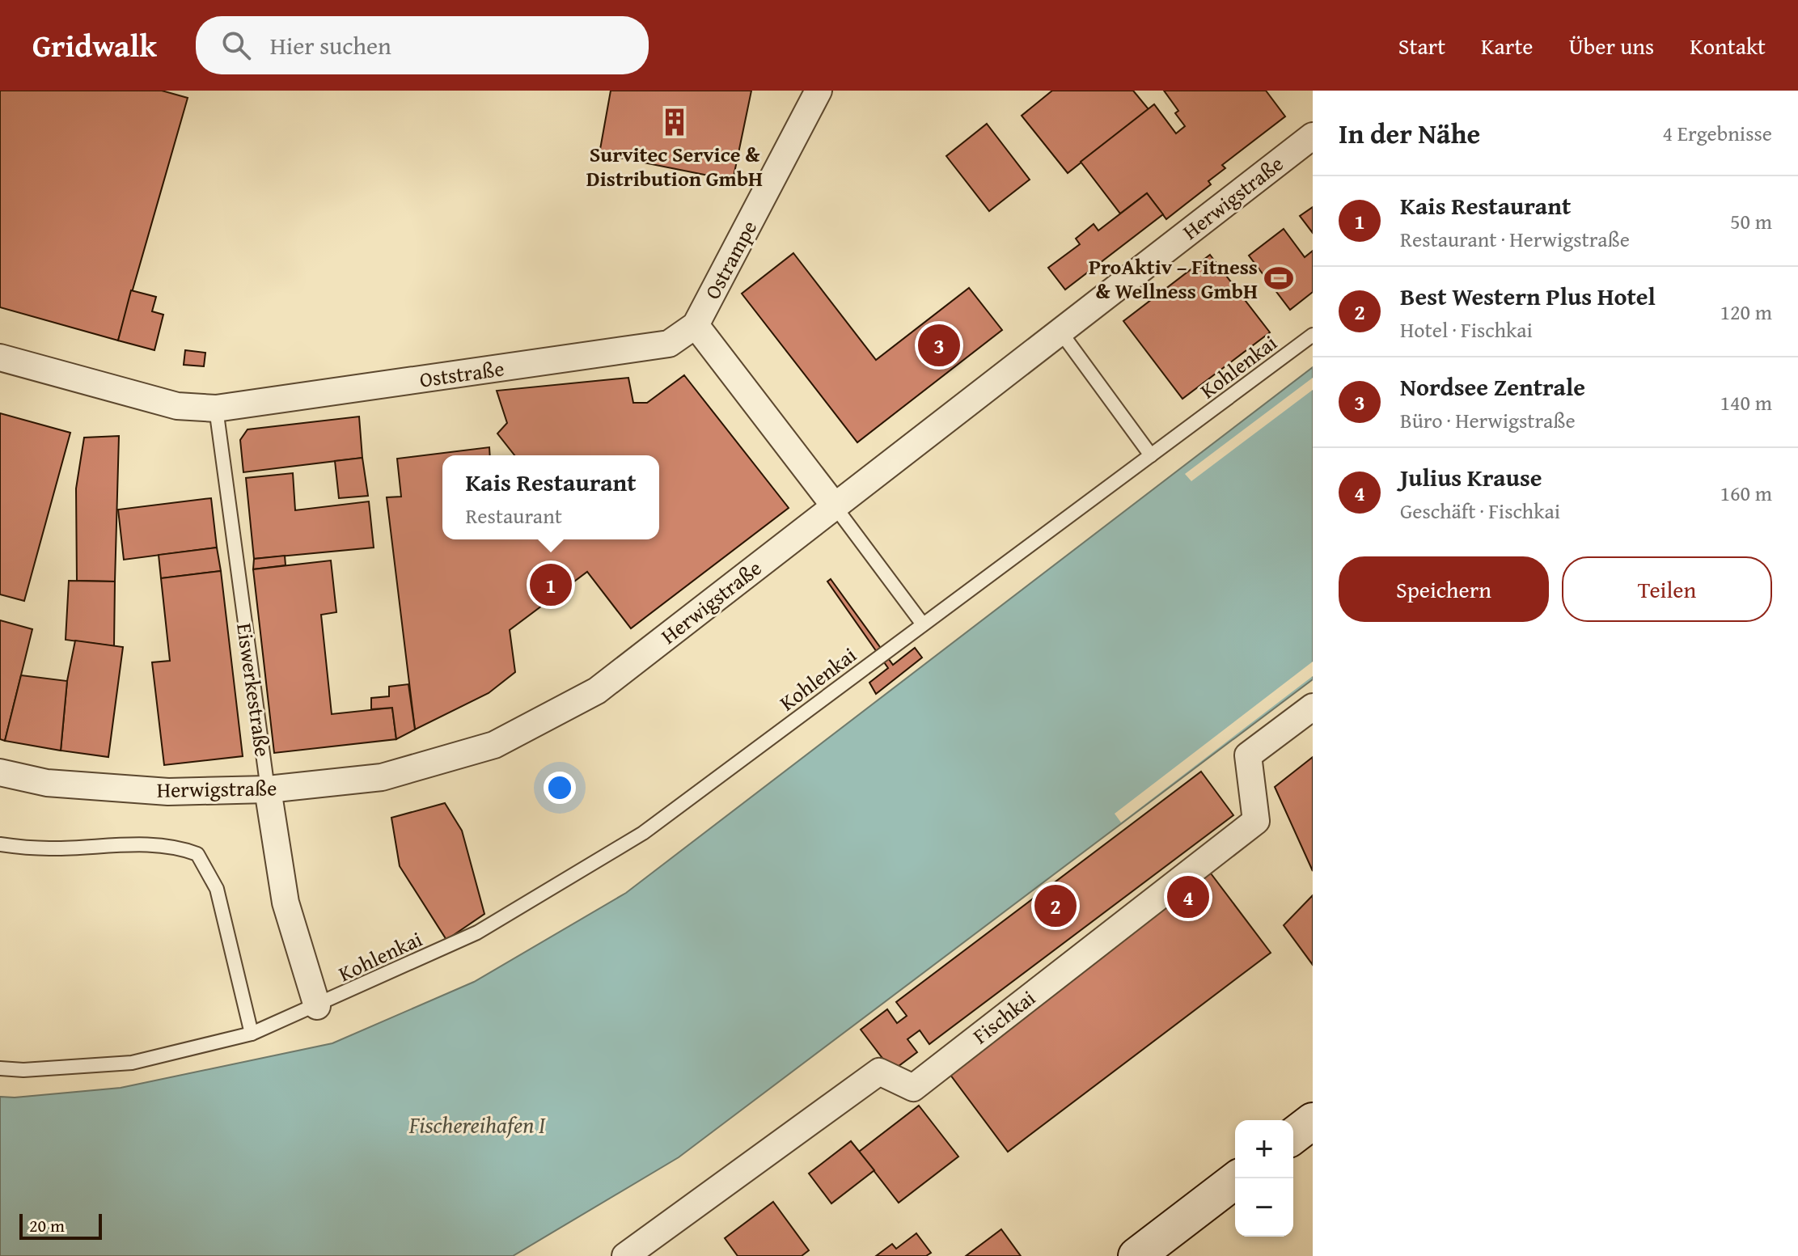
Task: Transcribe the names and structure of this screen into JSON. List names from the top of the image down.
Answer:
{
  "streets": {
    "street": [
      "Herwigstraße",
      "Ostrampe",
      "Oststraße",
      "Eiswerkestraße",
      "Fischkai"
    ],
    "lane": ["Kohlenkai"]
  },
  "crossings": [
    ["Herwigstraße", "Eiswerkestraße"],
    ["Ostrampe", "Oststraße"],
    ["Kohlenkai", "Eiswerkestraße"],
    ["Oststraße", "Eiswerkestraße"]
  ],
  "water": ["Fischereihafen I"],
  "places": {
    "building": ["Survitec Service & Distribution GmbH"],
    "sports": ["ProAktiv – Fitness & Wellness GmbH"]
  },
  "scale_bar": "20 m",
  "page": {
    "header": "Gridwalk",
    "search": "Hier suchen",
    "nav": [
      "Start",
      "Karte",
      "Über uns",
      "Kontakt"
    ],
    "heading": ["In der Nähe", "4 Ergebnisse"],
    "list": [
      {
        "mark": "1",
        "name": "Kais Restaurant",
        "note": "Restaurant · Herwigstraße",
        "value": "50 m"
      },
      {
        "mark": "2",
        "name": "Best Western Plus Hotel",
        "note": "Hotel · Fischkai",
        "value": "120 m"
      },
      {
        "mark": "3",
        "name": "Nordsee Zentrale",
        "note": "Büro · Herwigstraße",
        "value": "140 m"
      },
      {
        "mark": "4",
        "name": "Julius Krause",
        "note": "Geschäft · Fischkai",
        "value": "160 m"
      }
    ],
    "pins": [
      "3",
      "1",
      "4",
      "2"
    ],
    "popup": ["Kais Restaurant", "Restaurant"],
    "buttons": ["Speichern", "Teilen"],
    "map_buttons": ["+", "−"],
    "scale": "20 m"
  }
}
